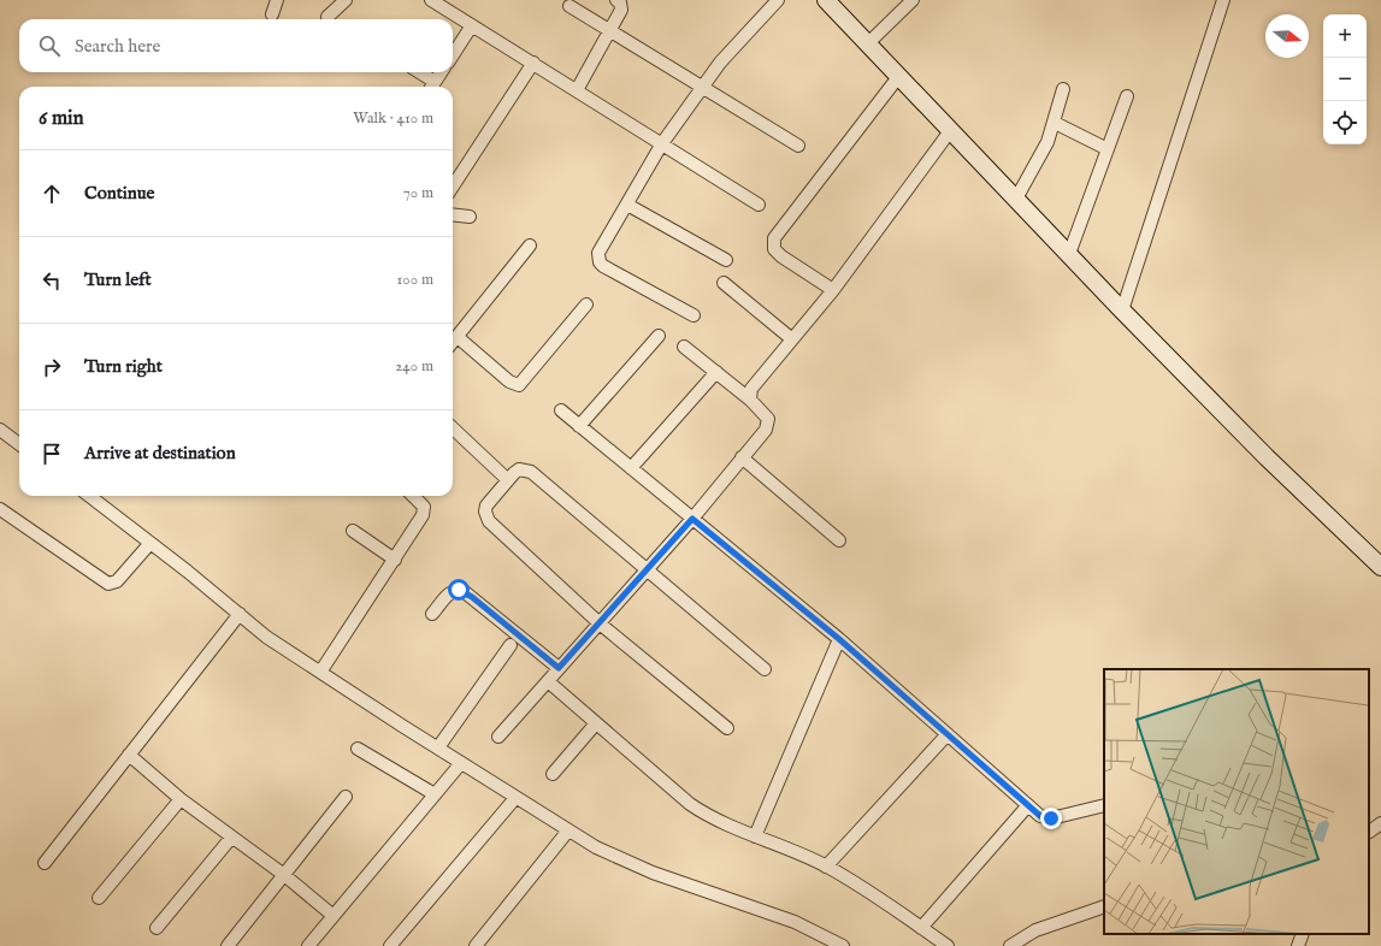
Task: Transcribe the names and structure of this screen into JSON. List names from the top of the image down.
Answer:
{
  "north": "right",
  "page": {
    "map_buttons": ["+", "−"],
    "search": "Search here",
    "heading": ["6 min", "Walk · 410 m"],
    "list": [
      ["Continue", "70 m"],
      ["Turn left", "100 m"],
      ["Turn right", "240 m"],
      "Arrive at destination"
    ]
  }
}
